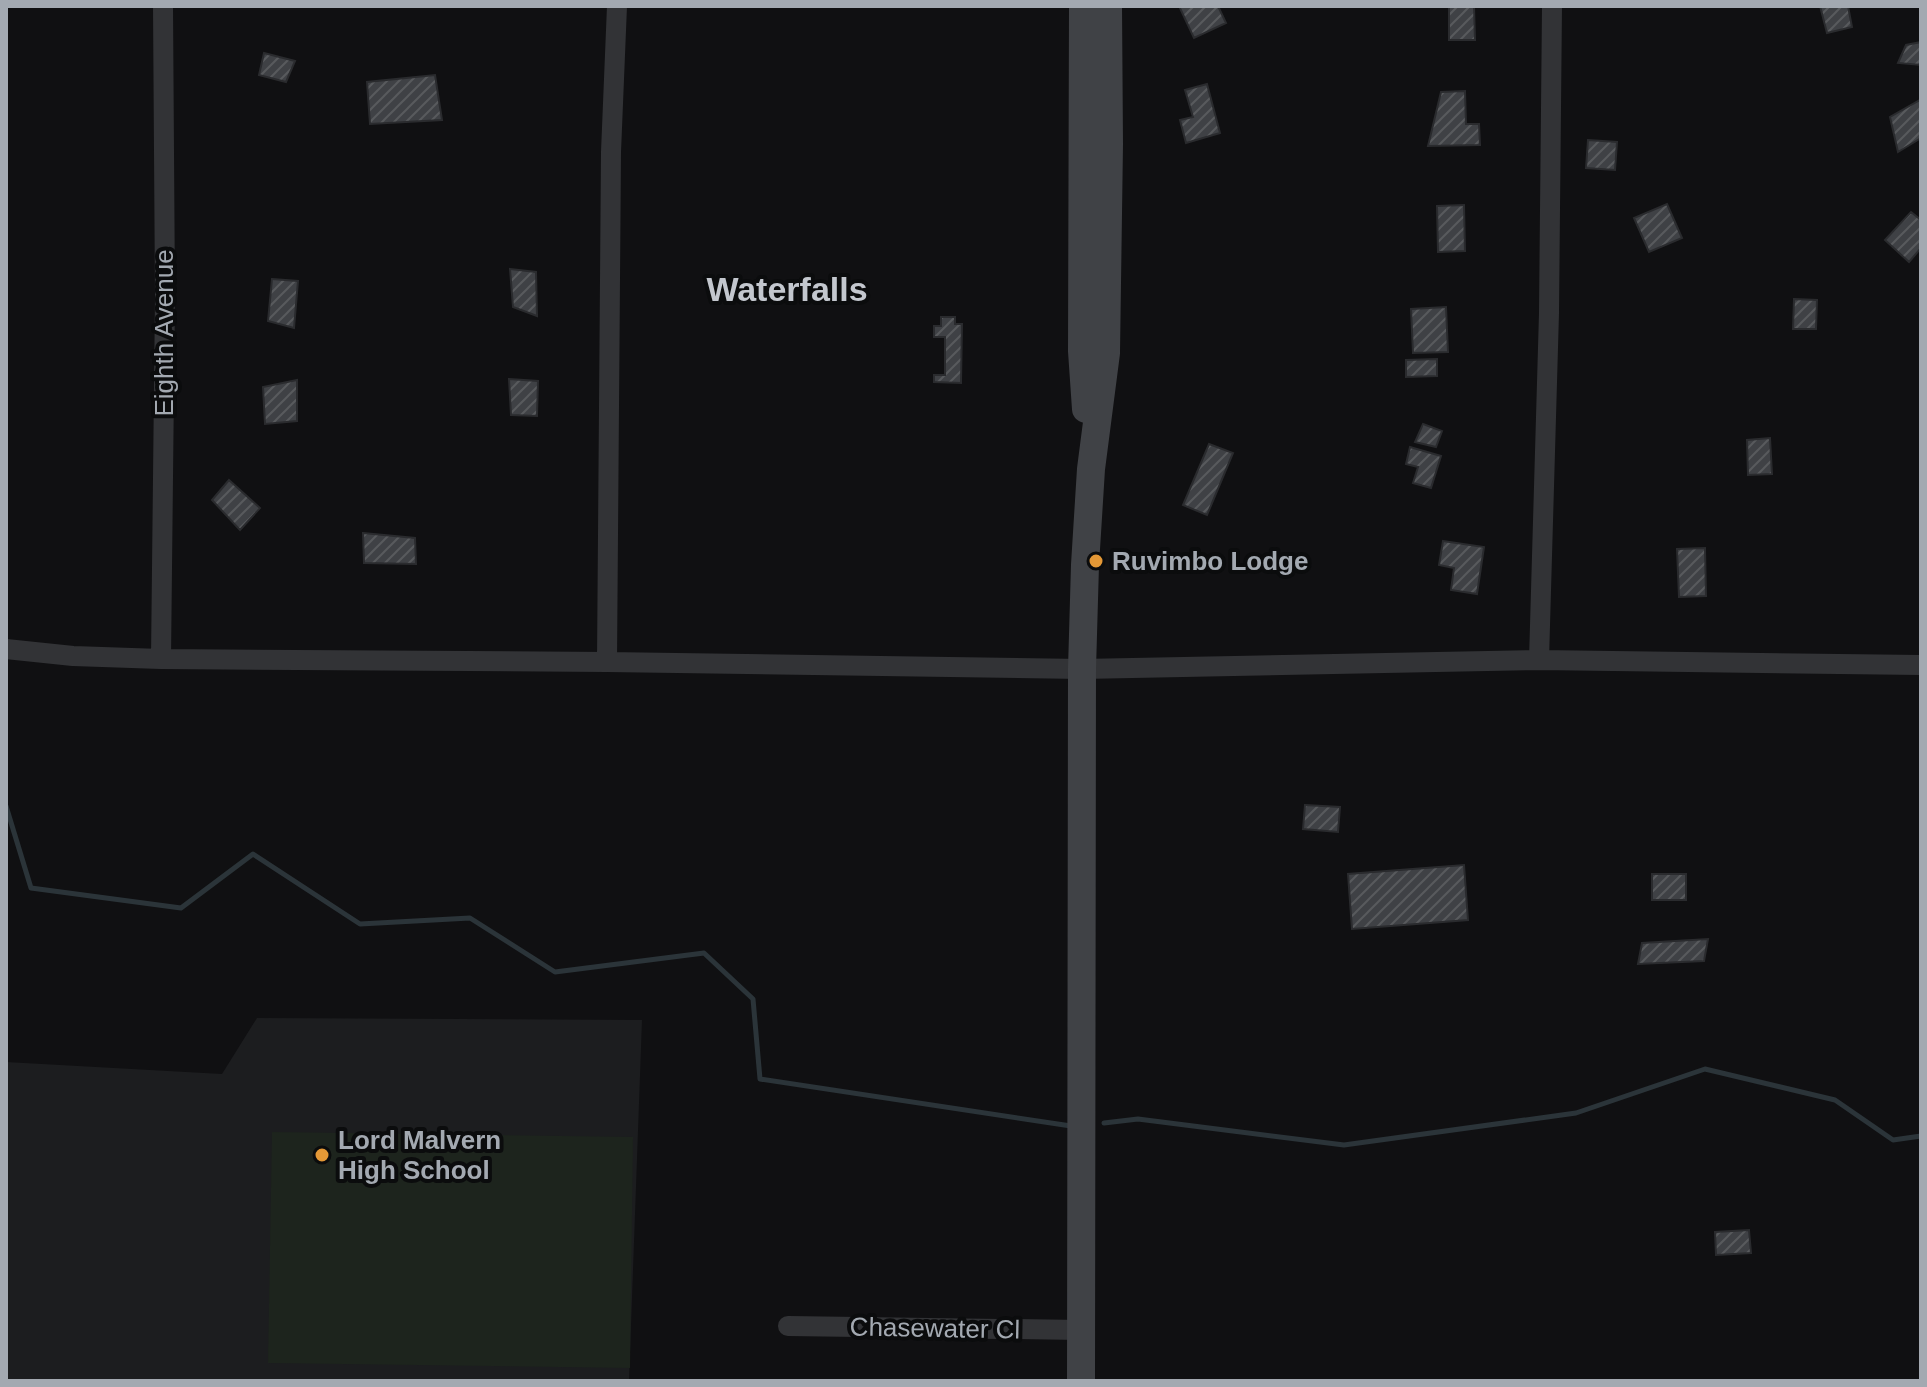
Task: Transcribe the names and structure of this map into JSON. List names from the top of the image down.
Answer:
{
  "streets": {
    "street": ["Eighth Avenue", "Chasewater Cl"]
  },
  "districts": ["Waterfalls"],
  "places": ["Ruvimbo Lodge", "Lord Malvern High School"]
}
